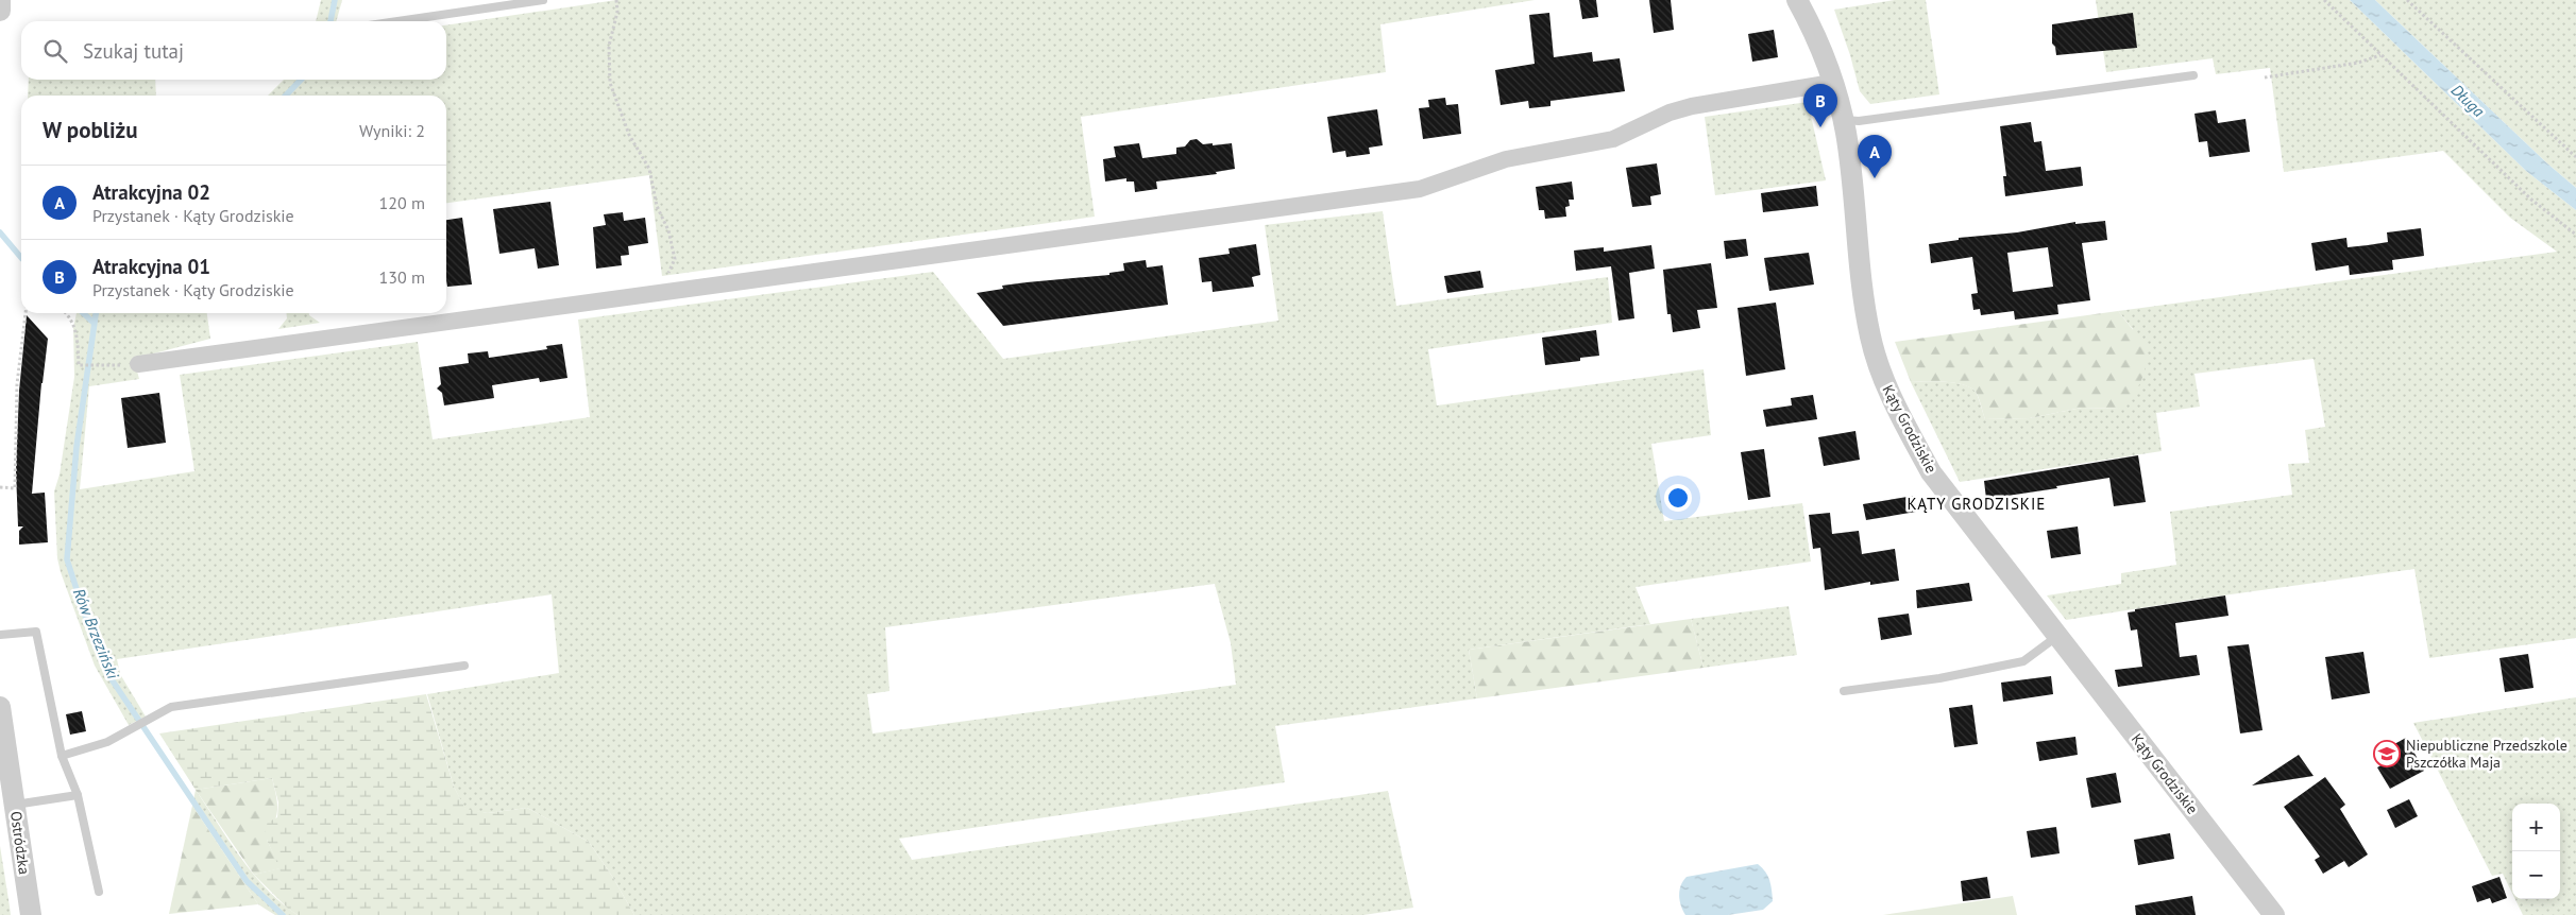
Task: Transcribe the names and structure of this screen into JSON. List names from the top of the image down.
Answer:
{
  "streets": {
    "street": ["Kąty Grodziskie", "Ostródzka"]
  },
  "districts": ["KĄTY GRODZISKIE"],
  "water": ["Długa", "Rów Brzeziński"],
  "places": {
    "school or university": ["Niepubliczne Przedszkole Pszczółka Maja"]
  },
  "page": {
    "search": "Szukaj tutaj",
    "pins": ["B", "A"],
    "heading": ["W pobliżu", "Wyniki: 2"],
    "list": [
      {
        "mark": "A",
        "name": "Atrakcyjna 02",
        "note": "Przystanek · Kąty Grodziskie",
        "value": "120 m"
      },
      {
        "mark": "B",
        "name": "Atrakcyjna 01",
        "note": "Przystanek · Kąty Grodziskie",
        "value": "130 m"
      }
    ],
    "map_buttons": ["+", "−"]
  }
}
